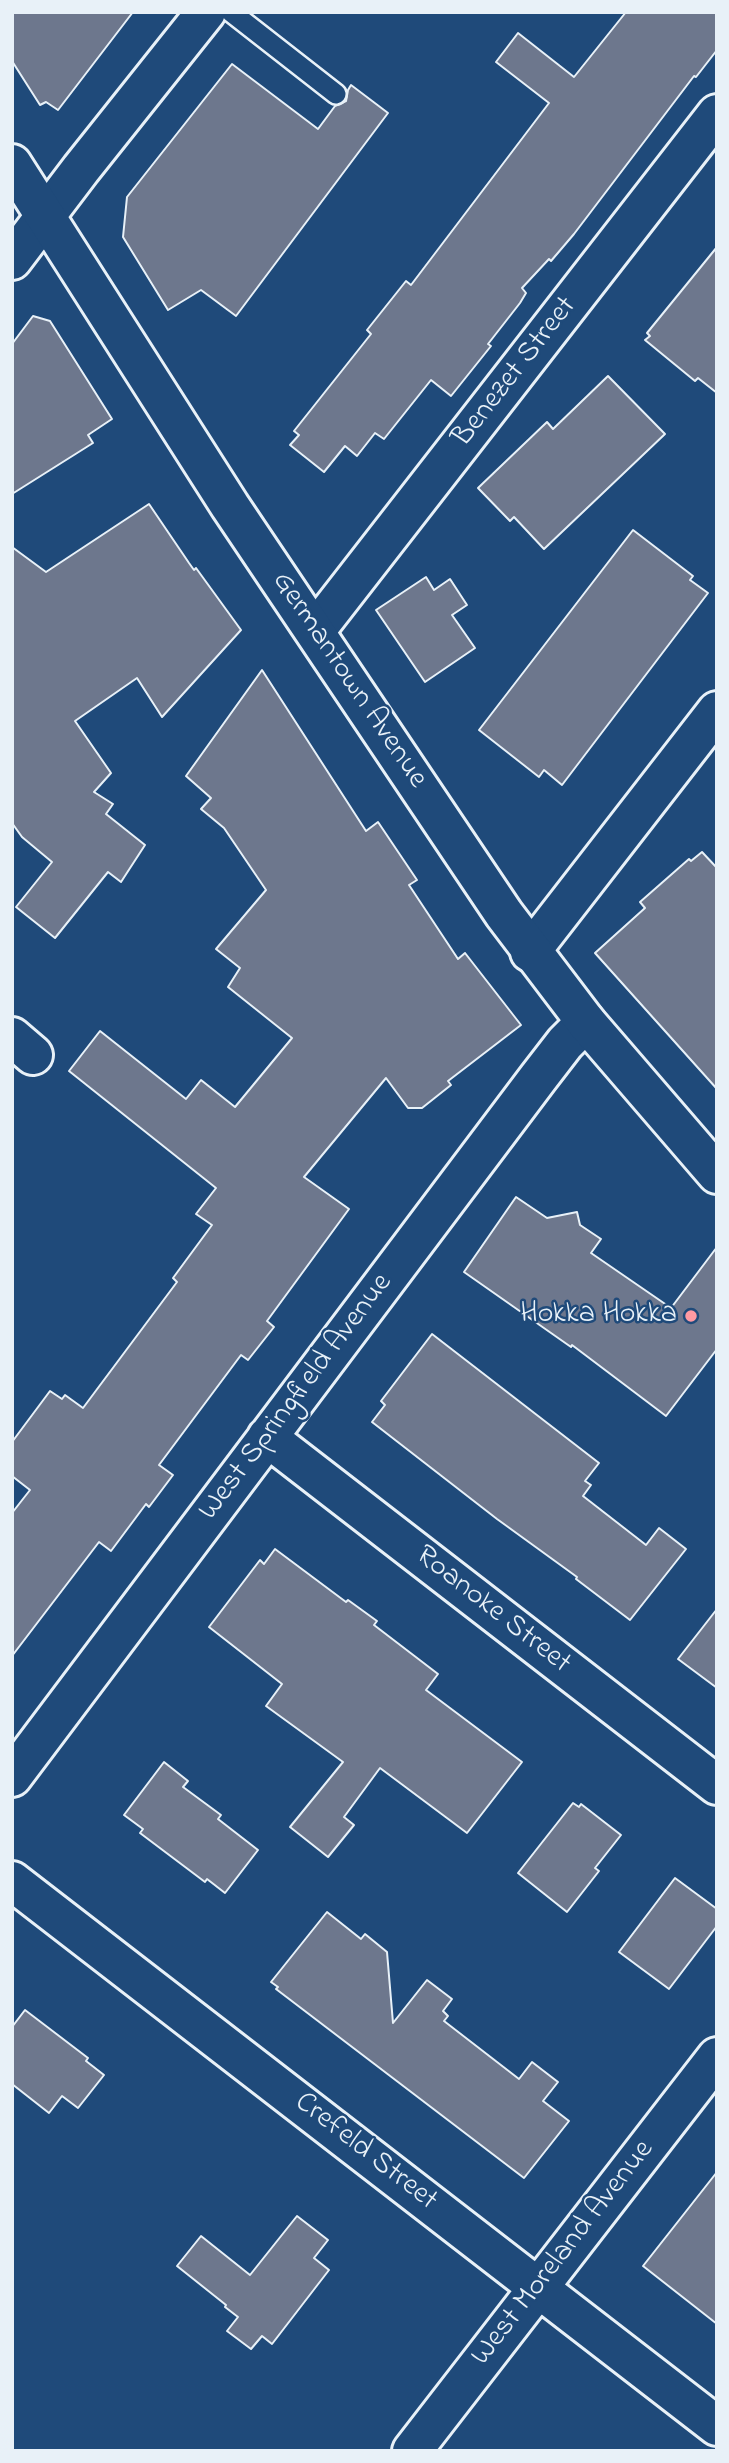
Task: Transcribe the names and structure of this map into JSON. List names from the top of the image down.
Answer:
{
  "streets": {
    "street": [
      "Benezet Street",
      "Germantown Avenue",
      "West Springfield Avenue",
      "Roanoke Street",
      "Crefeld Street",
      "West Moreland Avenue"
    ]
  },
  "crossings": [
    ["Benezet Street", "Germantown Avenue"],
    ["Germantown Avenue", "West Springfield Avenue"],
    ["West Springfield Avenue", "Roanoke Street"],
    ["Crefeld Street", "West Moreland Avenue"]
  ],
  "places": ["Hokka Hokka"]
}
